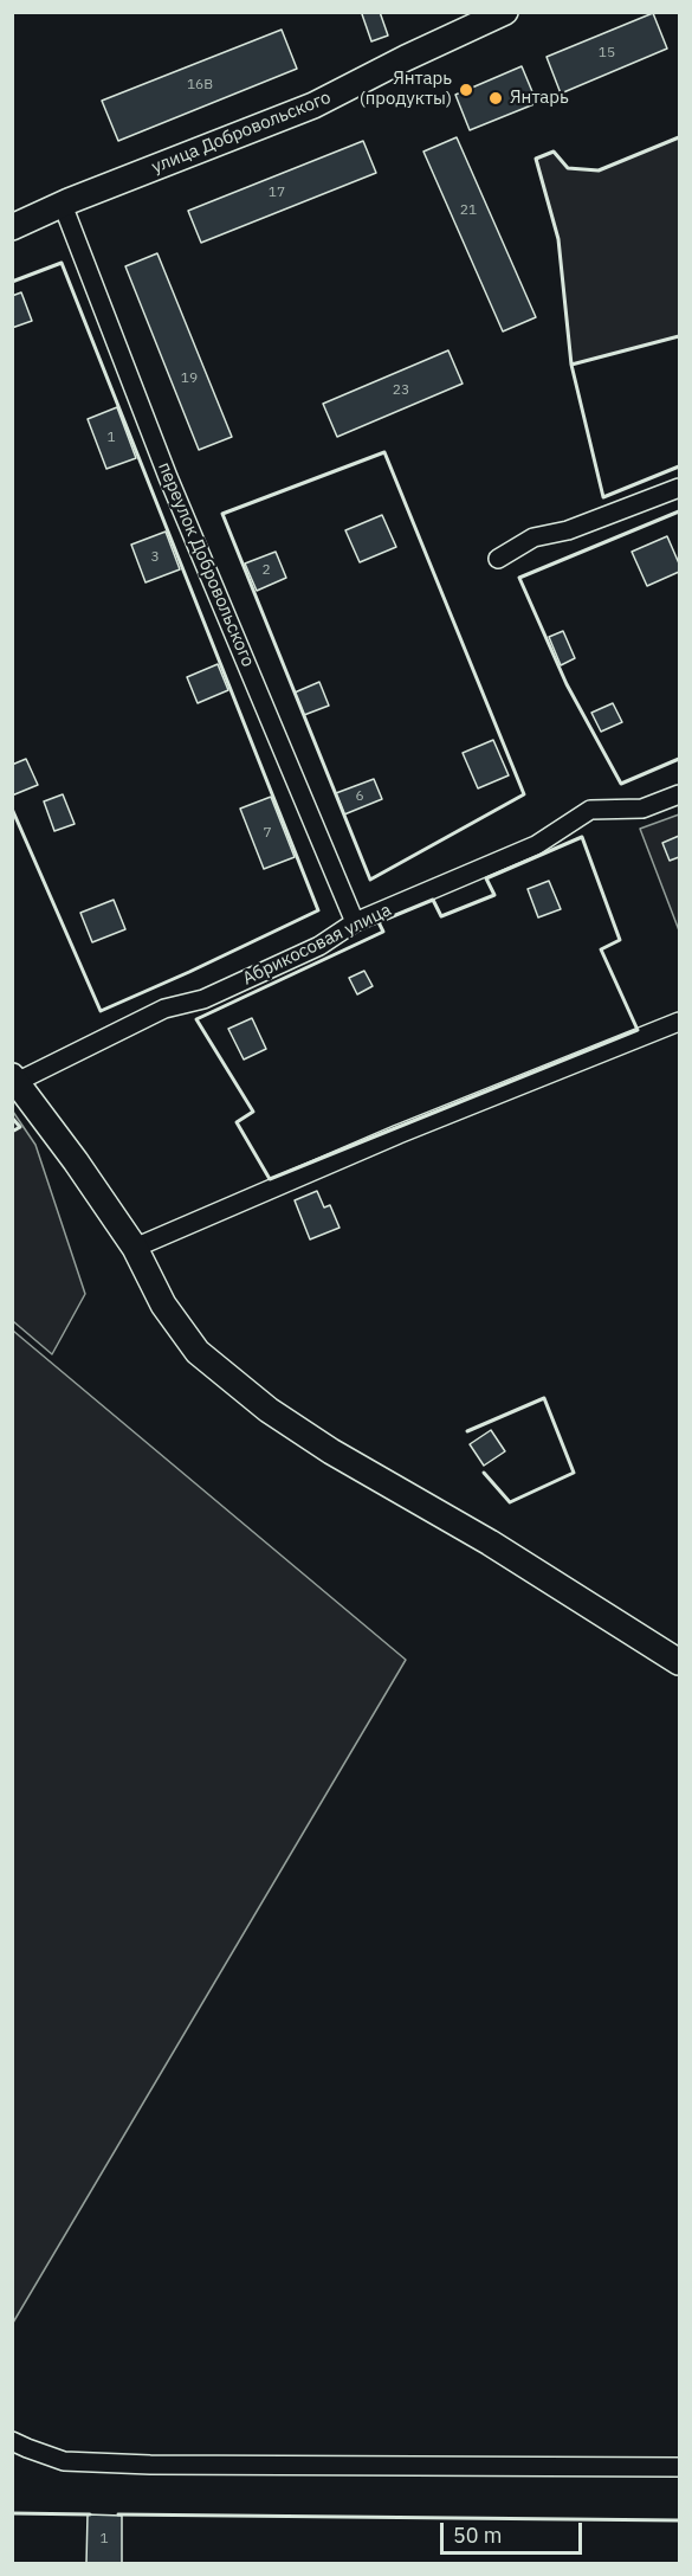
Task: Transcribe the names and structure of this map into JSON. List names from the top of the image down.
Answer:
{
  "streets": {
    "street": ["улица Добровольского", "переулок Добровольского", "Абрикосовая улица"]
  },
  "crossings": [
    ["улица Добровольского", "переулок Добровольского"],
    ["переулок Добровольского", "Абрикосовая улица"]
  ],
  "places": ["Янтарь (продукты)", "Янтарь"],
  "house_numbers": [
    "15",
    "16В",
    "17",
    "21",
    "19",
    "23",
    "1",
    "3",
    "2",
    "6",
    "7",
    "1"
  ],
  "scale_bar": "50 m"
}
